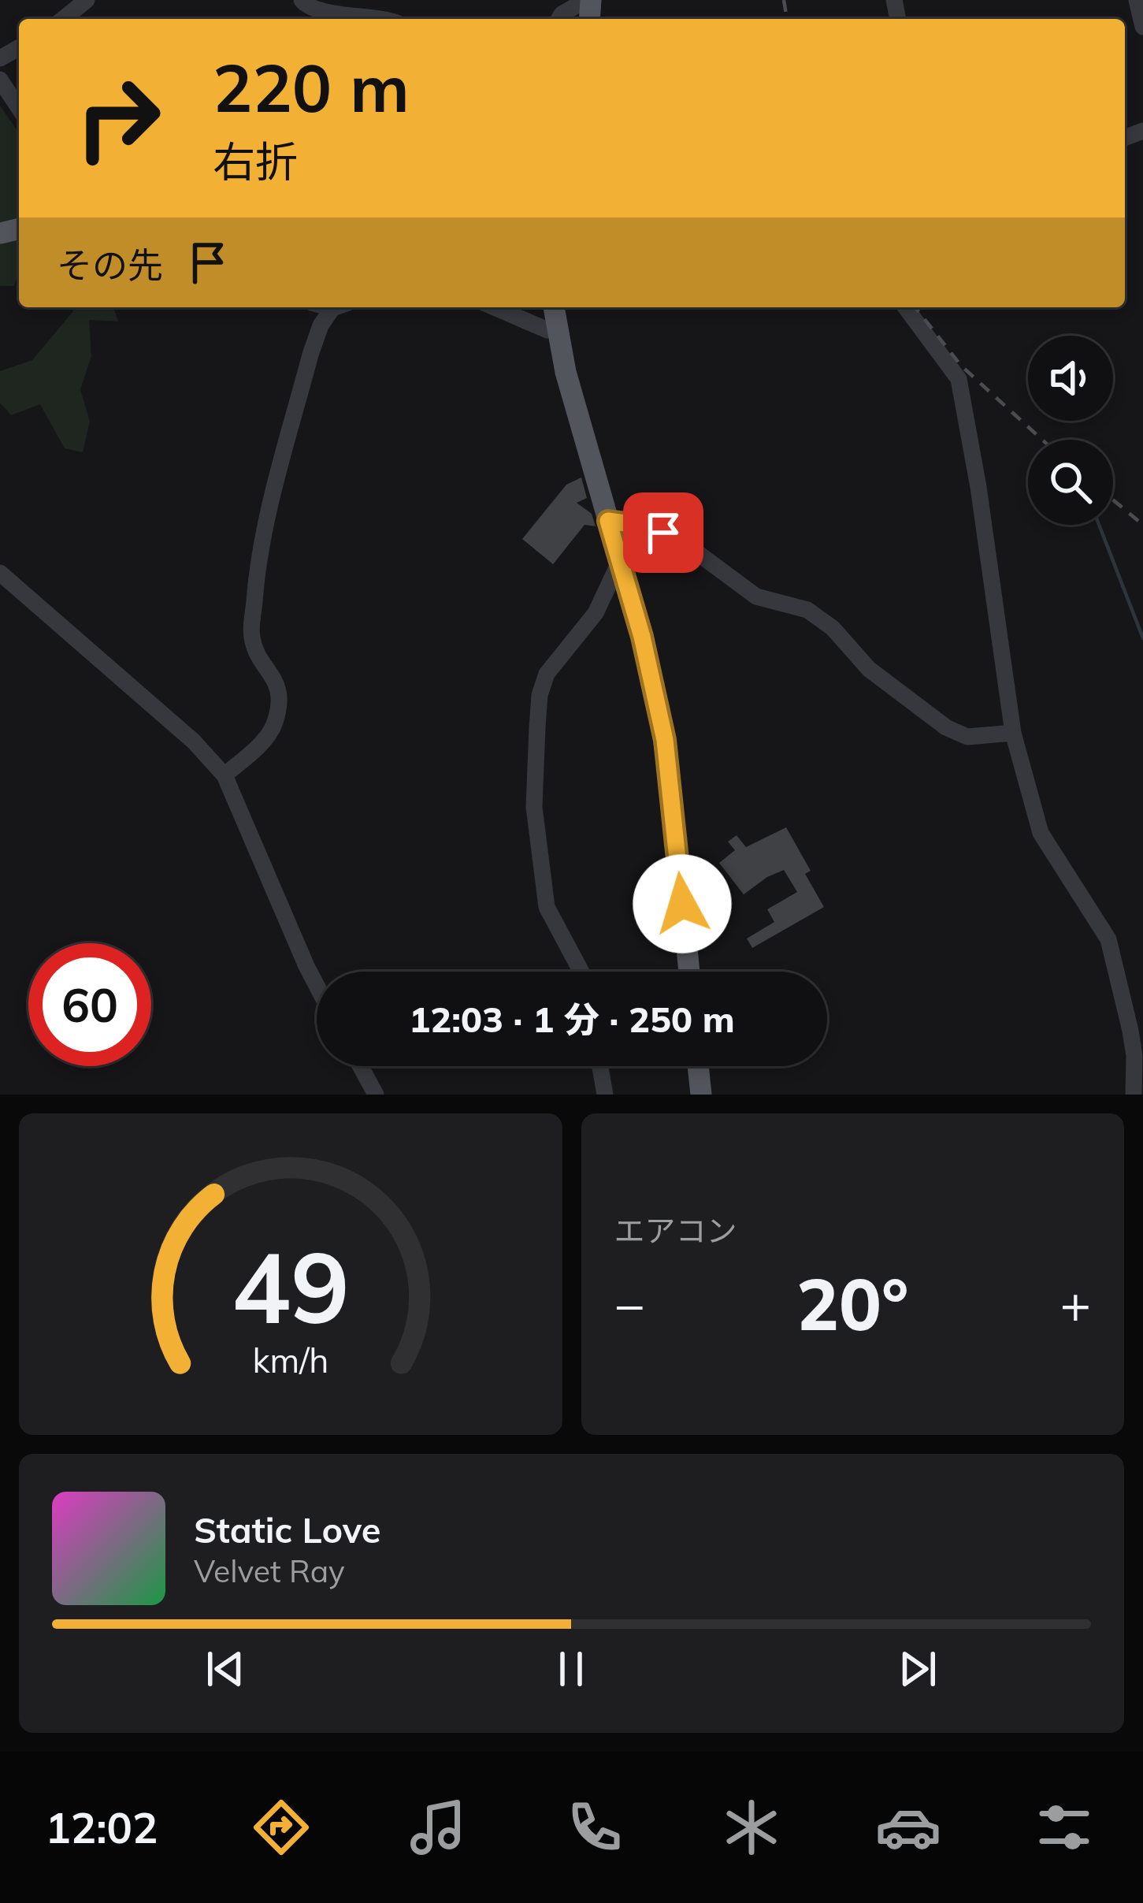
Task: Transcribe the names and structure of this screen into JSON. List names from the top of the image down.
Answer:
{
  "page": {
    "turn": ["220 m", "右折"],
    "then": "その先",
    "limit": "60",
    "trip": "12:03 · 1 分 · 250 m",
    "tile": "エアコン",
    "heat": ["−", "20°", "+"],
    "song": ["Static Love", "Velvet Ray"],
    "tabs": "12:02",
    "gauge": ["49", "km/h"]
  }
}
